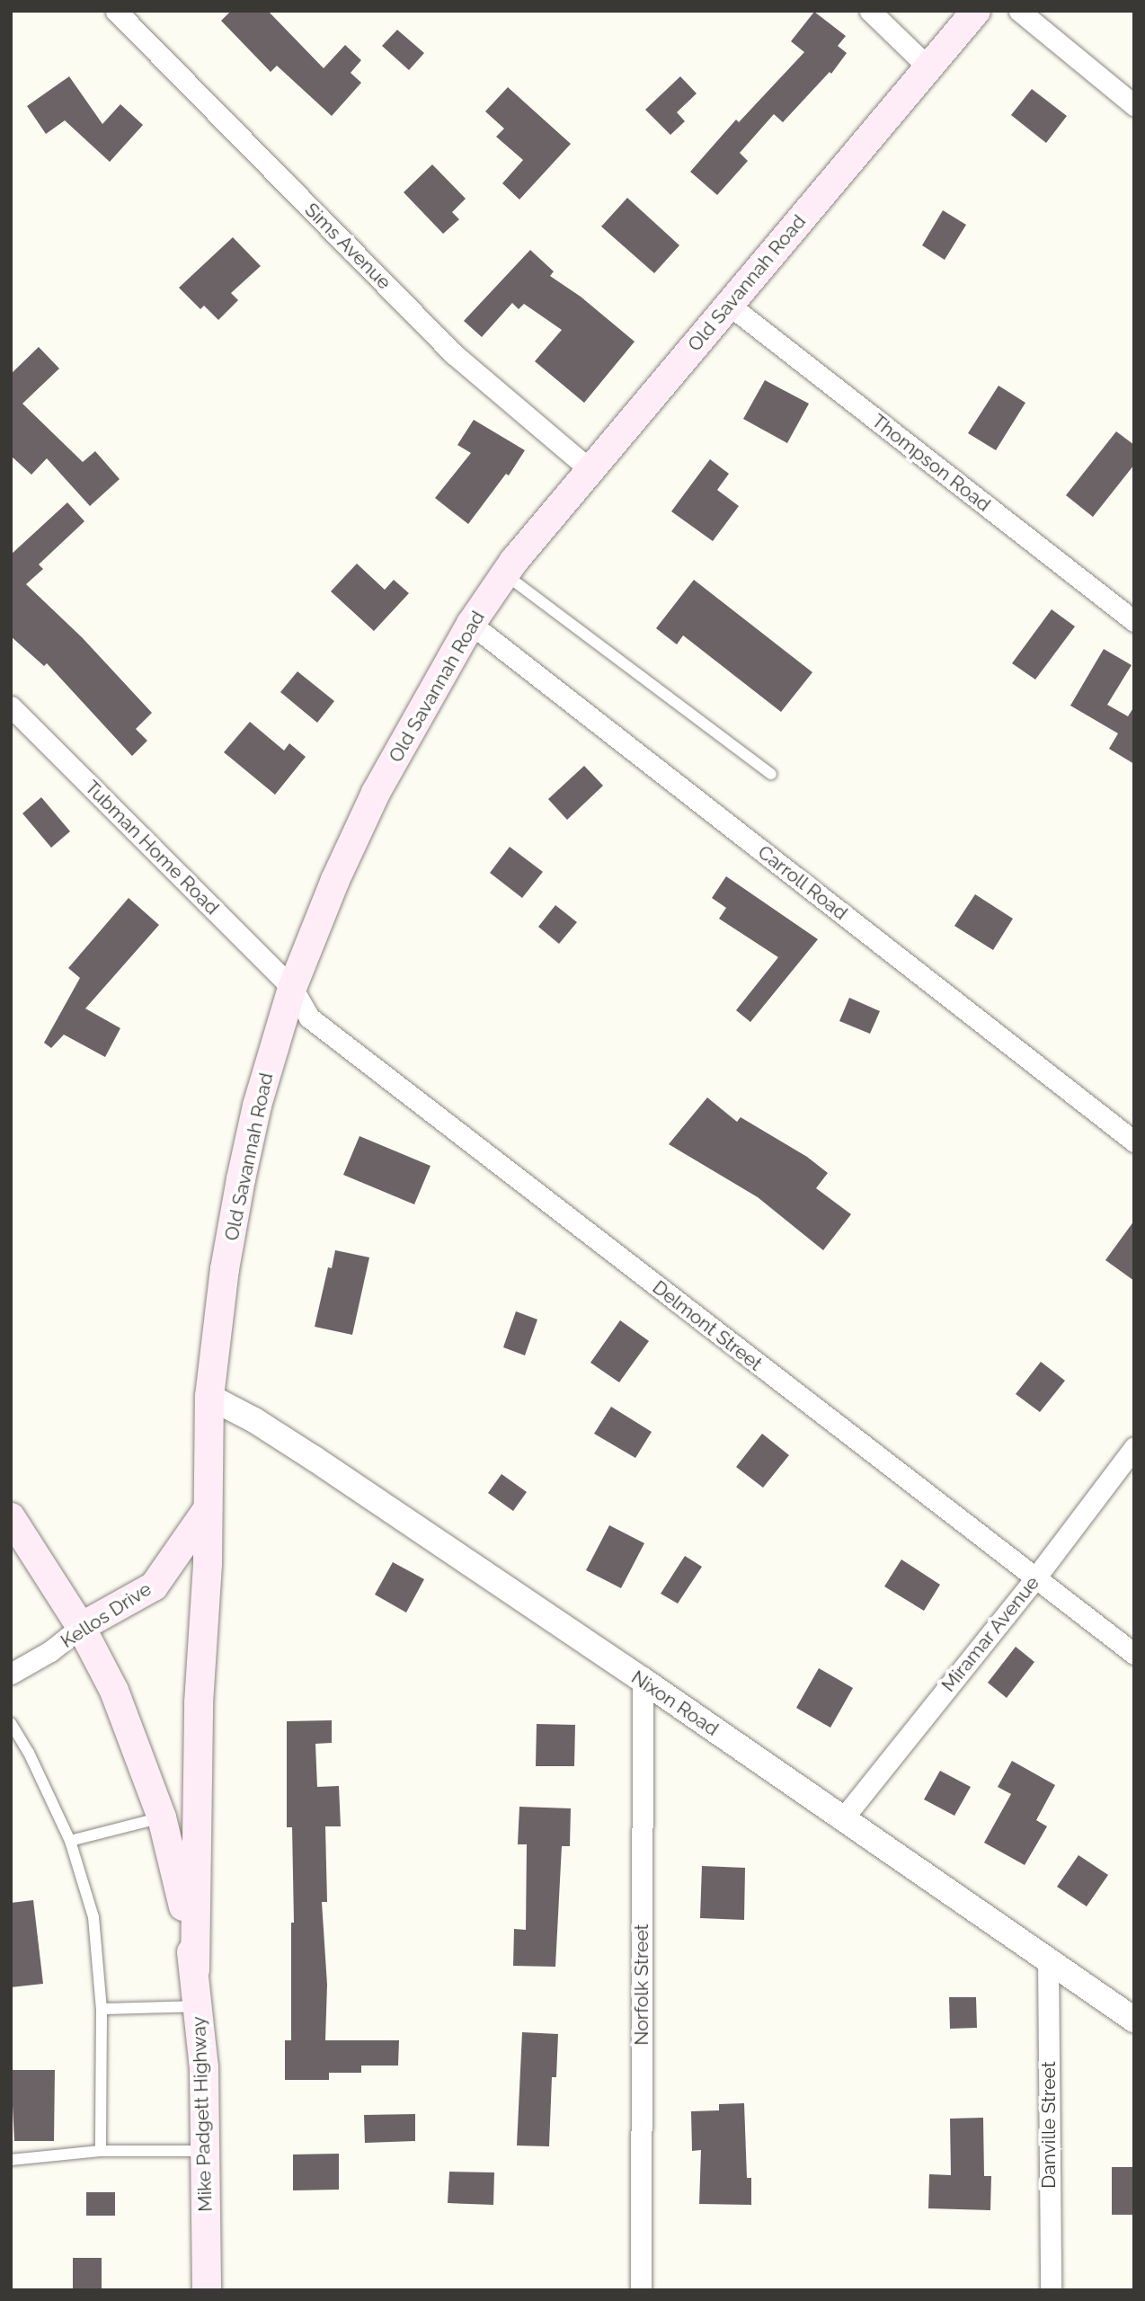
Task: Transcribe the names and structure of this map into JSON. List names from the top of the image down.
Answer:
{
  "streets": {
    "main road": ["Old Savannah Road", "Kellos Drive", "Mike Padgett Highway"],
    "street": [
      "Sims Avenue",
      "Thompson Road",
      "Tubman Home Road",
      "Carroll Road",
      "Delmont Street",
      "Miramar Avenue",
      "Nixon Road",
      "Norfolk Street",
      "Danville Street"
    ]
  },
  "crossings": [
    ["Sims Avenue", "Old Savannah Road"],
    ["Old Savannah Road", "Thompson Road"],
    ["Old Savannah Road", "Tubman Home Road"],
    ["Old Savannah Road", "Carroll Road"],
    ["Old Savannah Road", "Delmont Street"],
    ["Old Savannah Road", "Kellos Drive"],
    ["Old Savannah Road", "Nixon Road"],
    ["Old Savannah Road", "Mike Padgett Highway"],
    ["Tubman Home Road", "Delmont Street"],
    ["Delmont Street", "Miramar Avenue"],
    ["Kellos Drive", "Mike Padgett Highway"],
    ["Miramar Avenue", "Nixon Road"],
    ["Nixon Road", "Norfolk Street"],
    ["Nixon Road", "Danville Street"]
  ]
}
